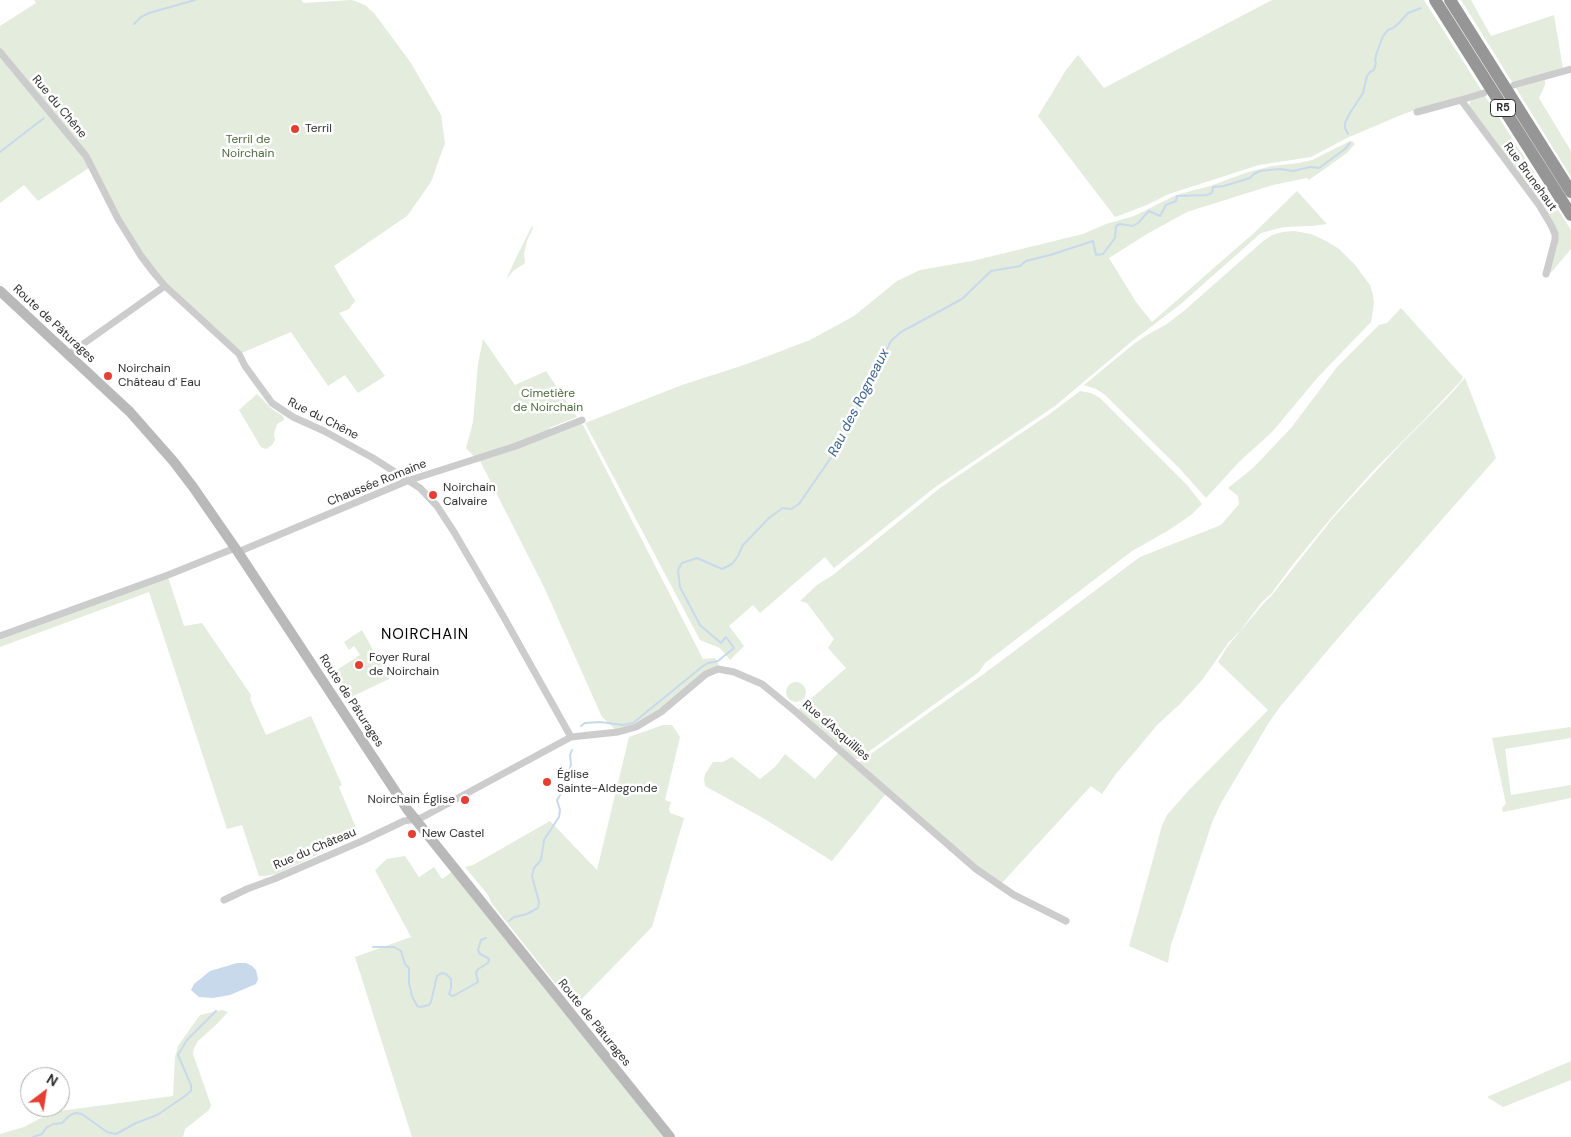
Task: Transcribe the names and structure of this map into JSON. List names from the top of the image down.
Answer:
{
  "streets": {
    "highway": ["R5"],
    "main road": ["Route de Pâturages"],
    "street": [
      "Rue du Chêne",
      "Rue Brunehaut",
      "Chaussée Romaine",
      "Rue d'Asquillies",
      "Rue du Château"
    ]
  },
  "crossings": [
    ["Rue du Chêne", "Chaussée Romaine"],
    ["Rue du Chêne", "Rue d'Asquillies"],
    ["Rue du Chêne", "Rue du Château"],
    ["Route de Pâturages", "Chaussée Romaine"],
    ["Route de Pâturages", "Rue du Château"],
    ["Rue d'Asquillies", "Rue du Château"]
  ],
  "districts": ["NOIRCHAIN"],
  "water": ["Rau des Rogneaux"],
  "parks": ["Terril de Noirchain", "Cimetière de Noirchain"],
  "places": [
    "Terril",
    "Noirchain Château d' Eau",
    "Noirchain Calvaire",
    "Foyer Rural de Noirchain",
    "Église Sainte-Aldegonde",
    "Noirchain Église",
    "New Castel"
  ],
  "north": "top right"
}
